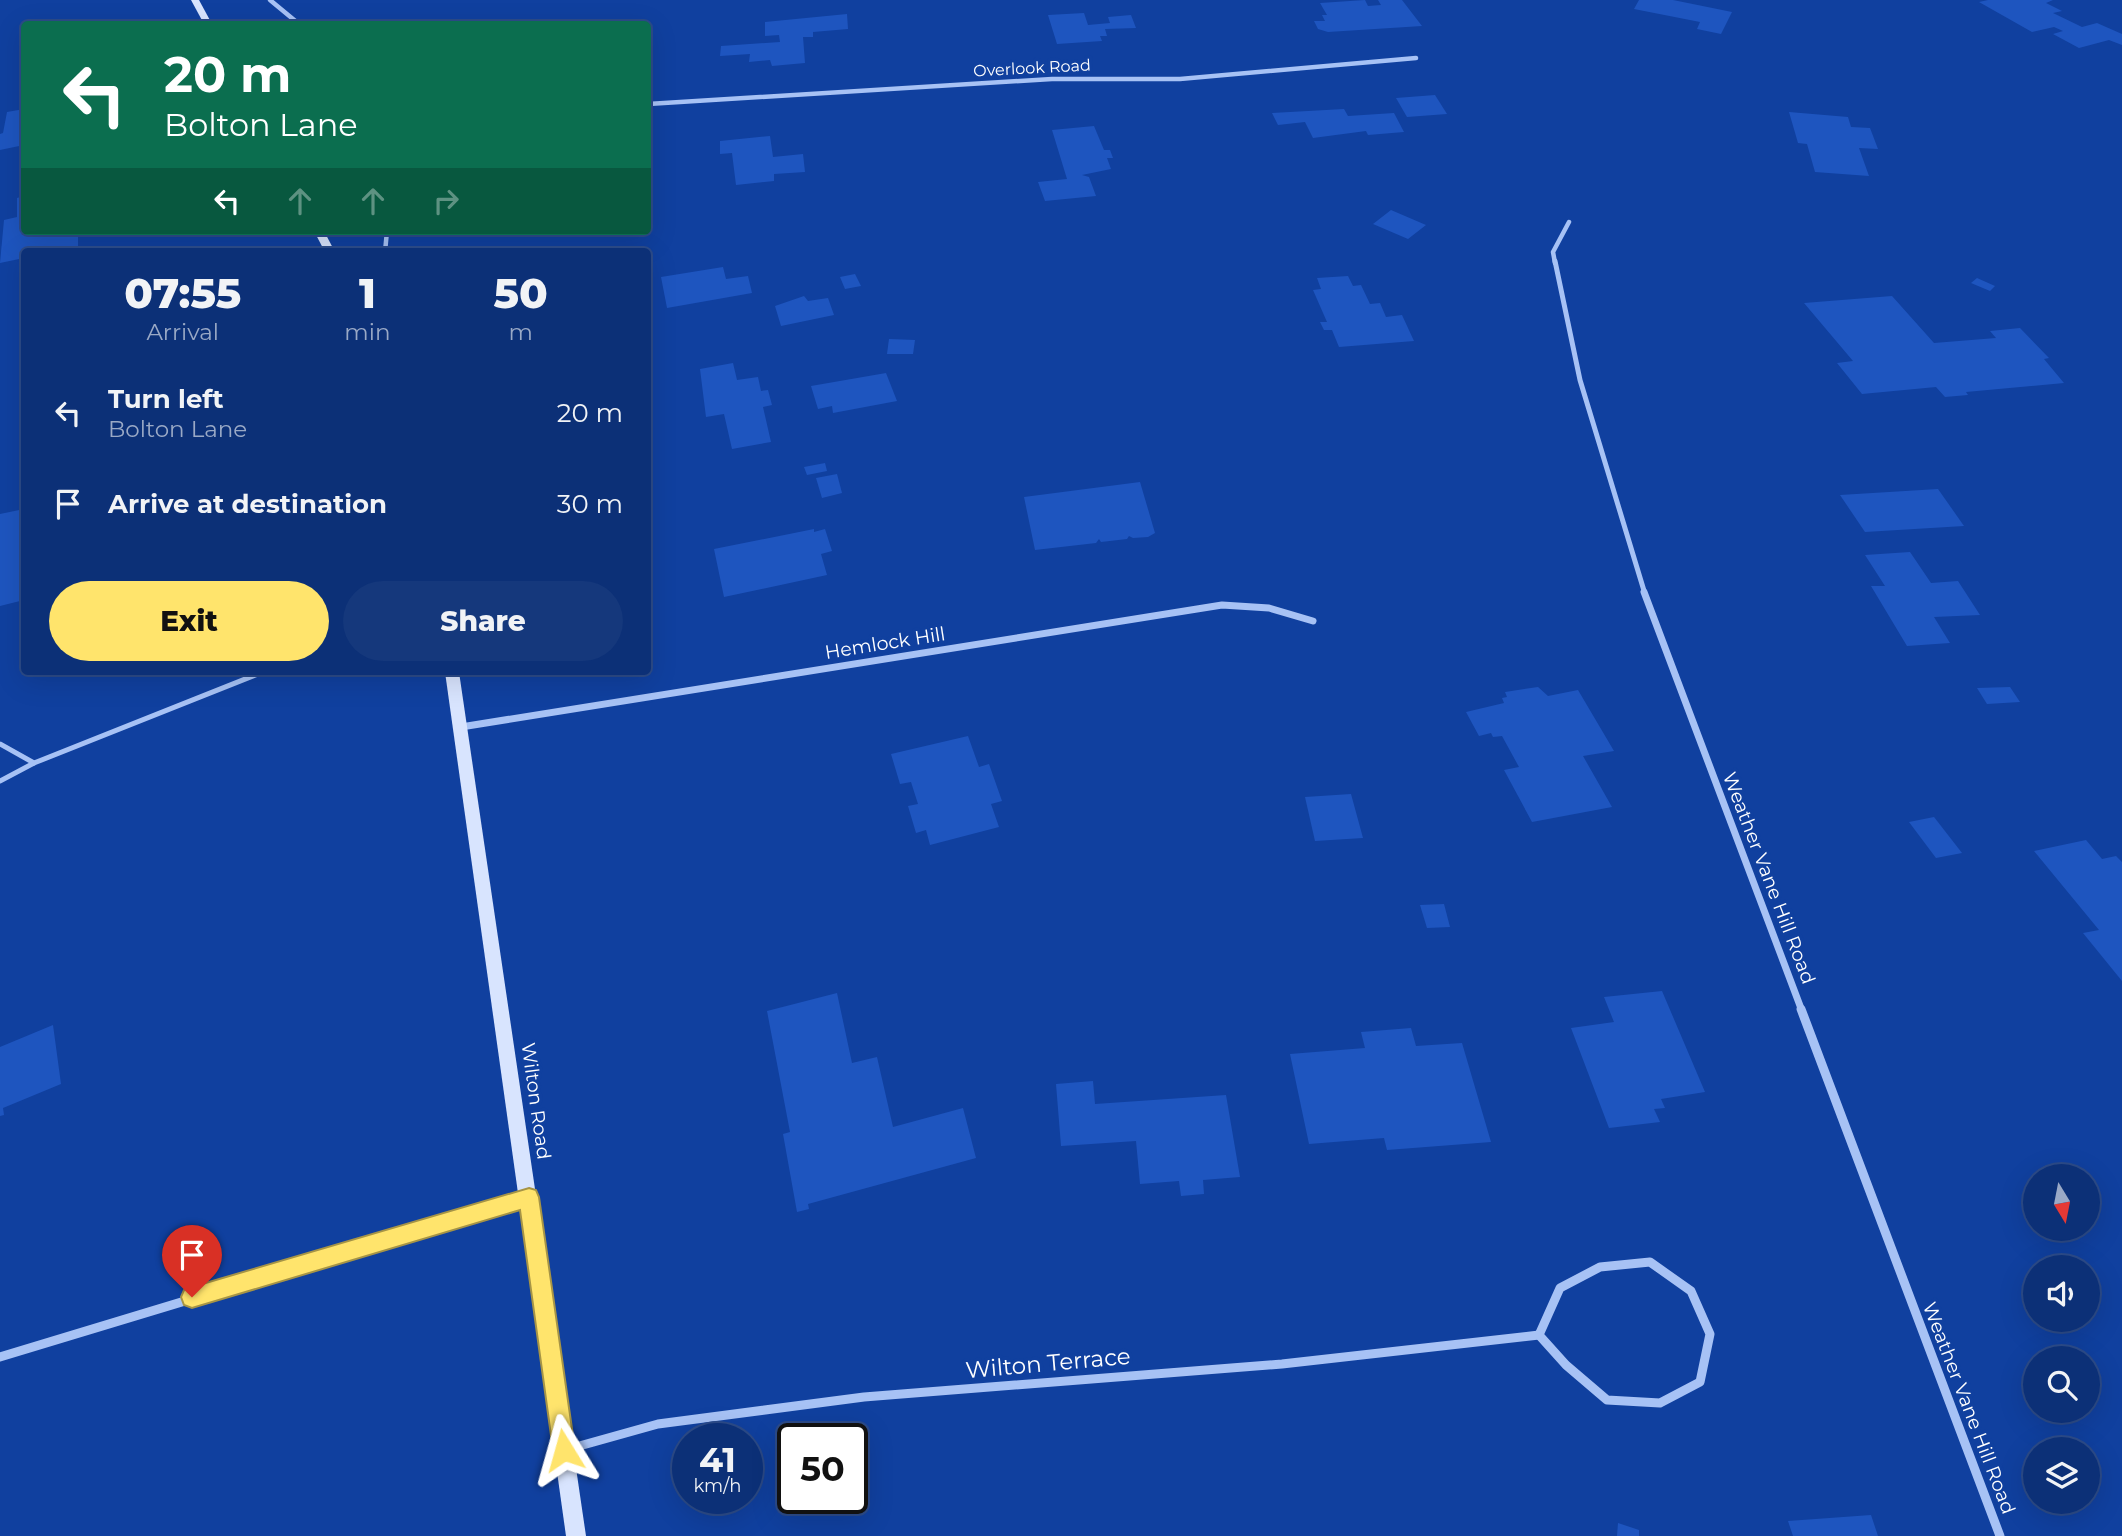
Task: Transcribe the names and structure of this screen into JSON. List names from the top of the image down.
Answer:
{
  "streets": {
    "main road": ["Wilton Road"],
    "street": [
      "Overlook Road",
      "Hemlock Hill",
      "Weather Vane Hill Road",
      "Wilton Terrace"
    ]
  },
  "crossings": [
    ["Hemlock Hill", "Wilton Road"],
    ["Wilton Road", "Wilton Terrace"]
  ],
  "north": "bottom",
  "page": {
    "turn": ["20 m", "Bolton Lane"],
    "eta": [
      "07:55",
      "Arrival",
      "1",
      "min",
      "50",
      "m"
    ],
    "list": [
      {
        "name": "Turn left",
        "note": "Bolton Lane",
        "value": "20 m"
      },
      {
        "name": "Arrive at destination",
        "value": "30 m"
      }
    ],
    "buttons": ["Exit", "Share"],
    "speed": "41 km/h",
    "limit": "50"
  }
}
